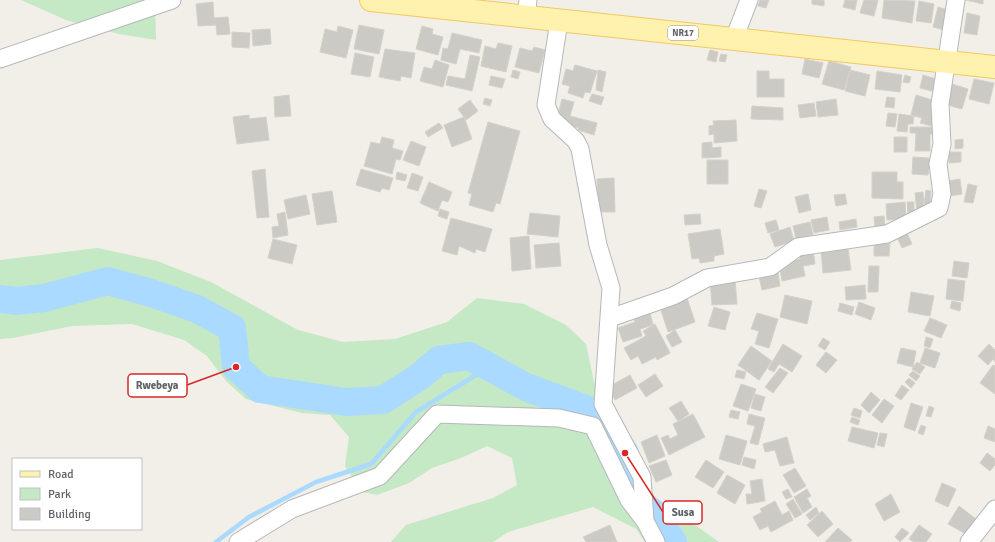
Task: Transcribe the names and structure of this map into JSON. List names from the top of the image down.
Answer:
{
  "streets": {
    "main road": ["NR17"]
  },
  "places": ["Rwebeya", "Susa"],
  "legend": ["Road", "Park", "Building"]
}
